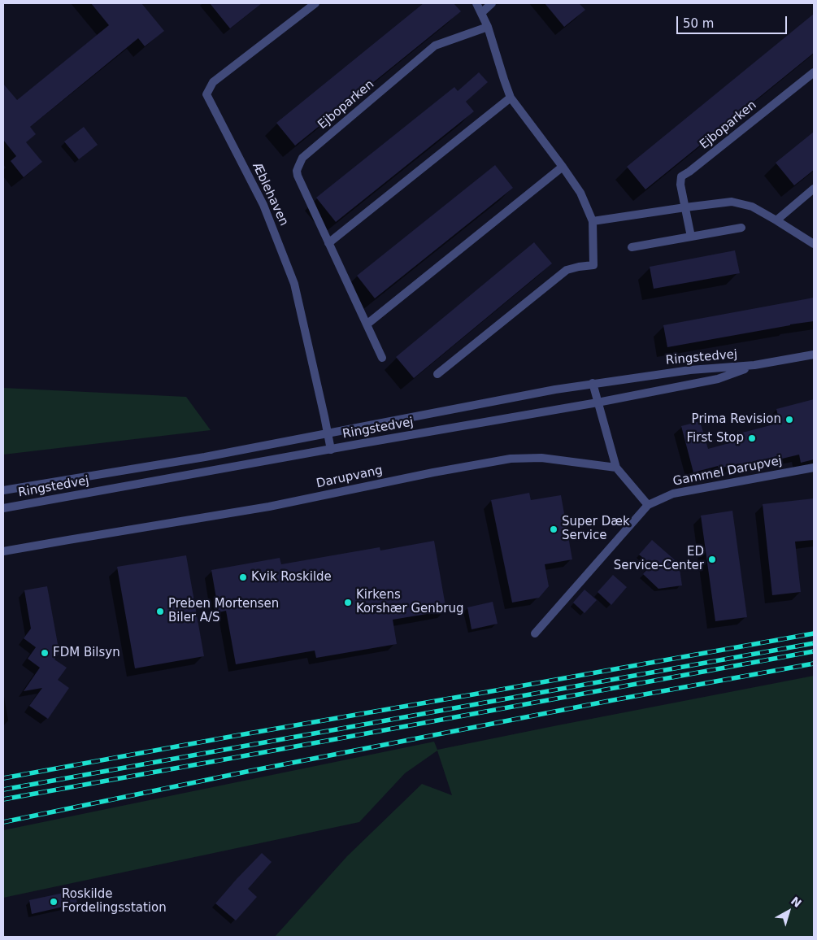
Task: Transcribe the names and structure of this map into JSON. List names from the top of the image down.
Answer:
{
  "streets": {
    "street": [
      "Ejboparken",
      "Æblehaven",
      "Ringstedvej",
      "Gammel Darupvej",
      "Darupvang"
    ]
  },
  "crossings": [
    ["Æblehaven", "Ringstedvej"]
  ],
  "places": [
    "Prima Revision",
    "First Stop",
    "Super Dæk Service",
    "ED Service-Center",
    "Kvik Roskilde",
    "Kirkens Korshær Genbrug",
    "Preben Mortensen Biler A/S",
    "FDM Bilsyn",
    "Roskilde Fordelingsstation"
  ],
  "scale_bar": "50 m",
  "north": "top right"
}
